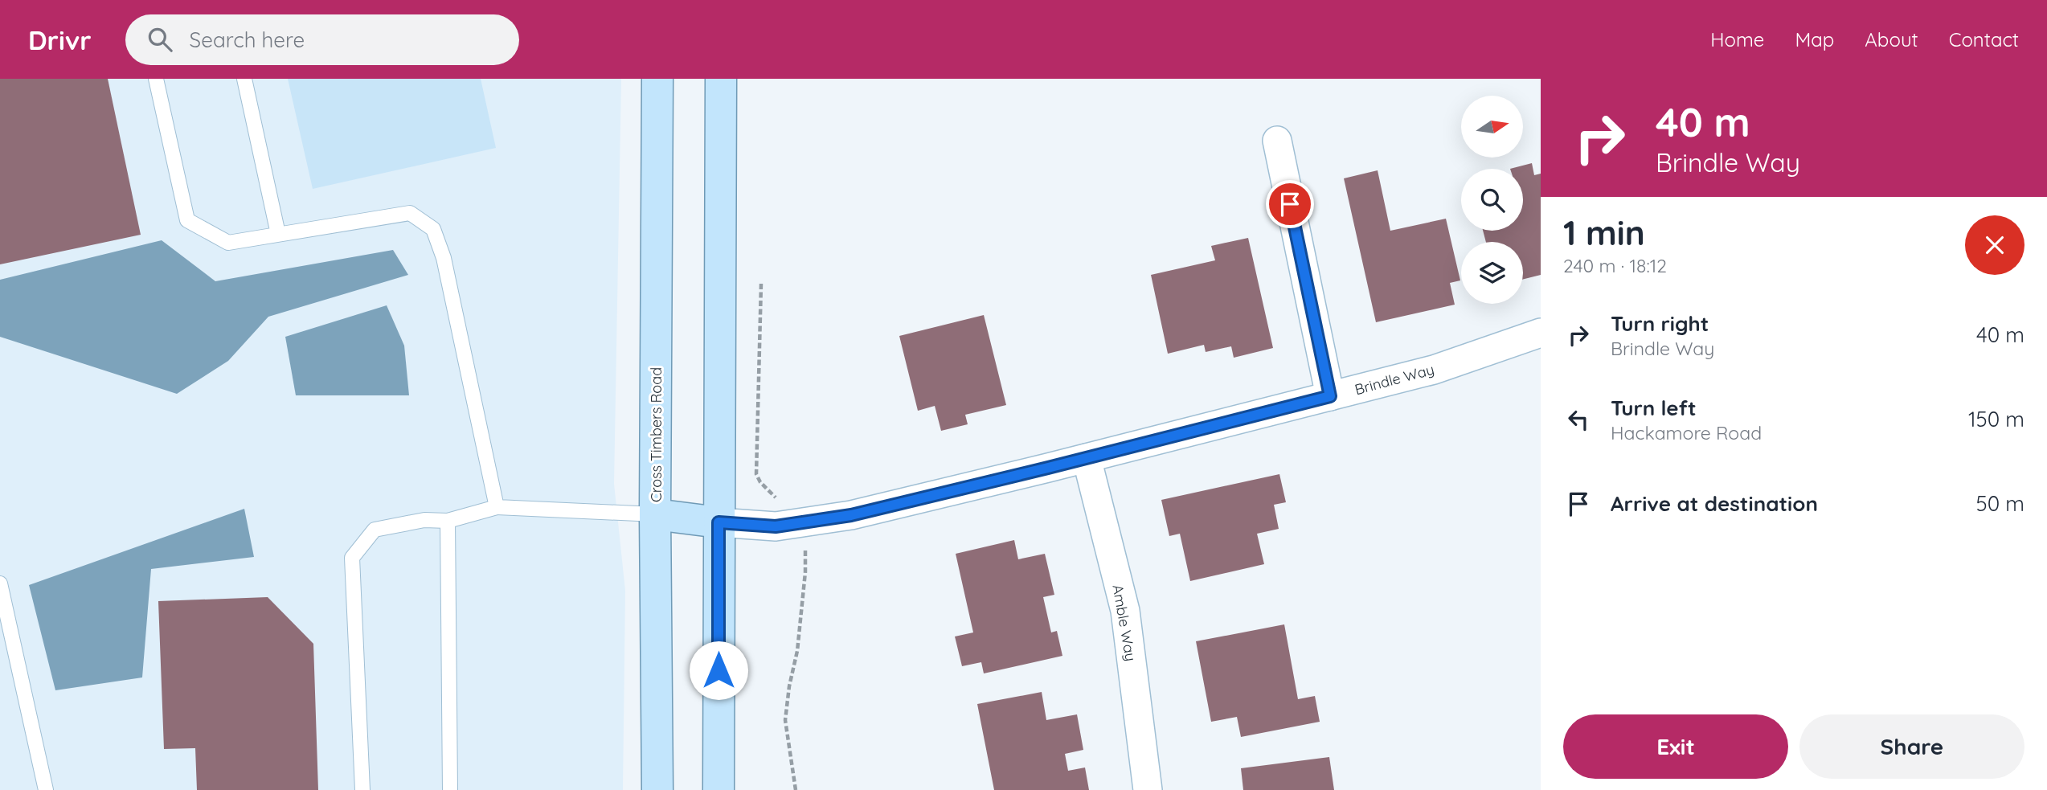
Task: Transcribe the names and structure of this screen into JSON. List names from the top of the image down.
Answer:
{
  "streets": {
    "main road": ["Cross Timbers Road"],
    "street": ["Brindle Way", "Amble Way"]
  },
  "crossings": [
    ["Brindle Way", "Amble Way"]
  ],
  "north": "right",
  "page": {
    "header": "Drivr",
    "search": "Search here",
    "nav": [
      "Home",
      "Map",
      "About",
      "Contact"
    ],
    "turn": ["40 m", "Brindle Way"],
    "heading": ["1 min", "240 m · 18:12"],
    "list": [
      {
        "name": "Turn right",
        "note": "Brindle Way",
        "value": "40 m"
      },
      {
        "name": "Turn left",
        "note": "Hackamore Road",
        "value": "150 m"
      },
      {
        "name": "Arrive at destination",
        "value": "50 m"
      }
    ],
    "buttons": ["Exit", "Share"]
  }
}
